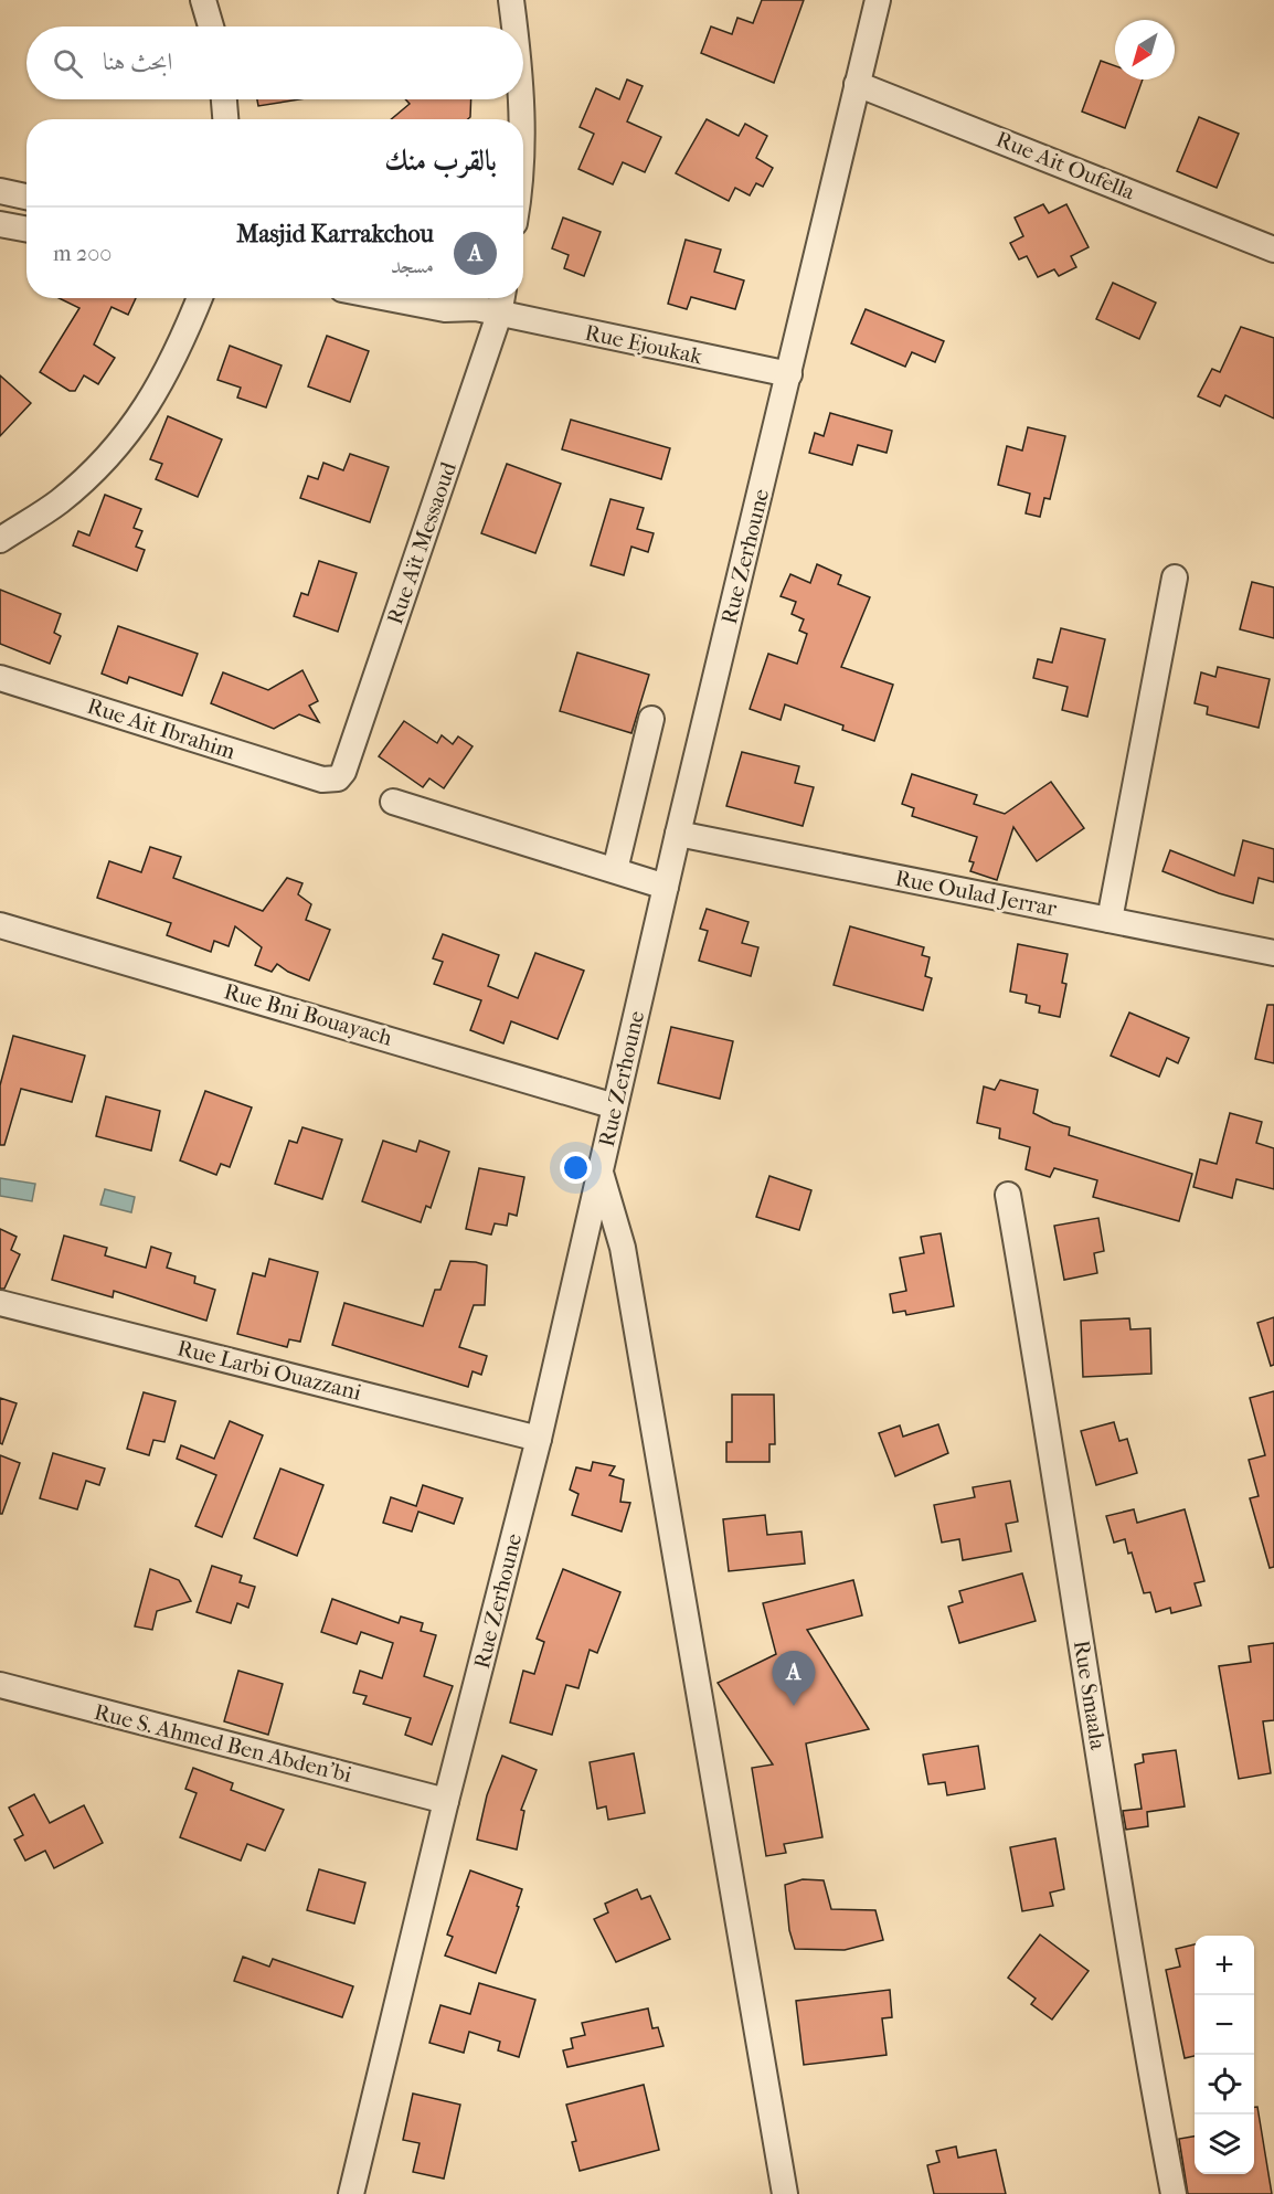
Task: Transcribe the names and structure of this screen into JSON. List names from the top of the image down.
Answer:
{
  "streets": {
    "street": [
      "Rue Ait Oufella",
      "Rue Ejoukak",
      "Rue Aït Messaoud",
      "Rue Zerhoune",
      "Rue Ait Ibrahim",
      "Rue Oulad Jerrar",
      "Rue Bni Bouayach",
      "Rue Larbi Ouazzani",
      "Rue Smaala",
      "Rue S. Ahmed Ben Abden'bi"
    ]
  },
  "crossings": [
    ["Rue Ait Oufella", "Rue Zerhoune"],
    ["Rue Ejoukak", "Rue Aït Messaoud"],
    ["Rue Ejoukak", "Rue Zerhoune"],
    ["Rue Aït Messaoud", "Rue Ait Ibrahim"],
    ["Rue Zerhoune", "Rue Oulad Jerrar"],
    ["Rue Zerhoune", "Rue Bni Bouayach"],
    ["Rue Zerhoune", "Rue Larbi Ouazzani"],
    ["Rue Zerhoune", "Rue S. Ahmed Ben Abden'bi"]
  ],
  "north": "bottom left",
  "page": {
    "search": "ابحث هنا",
    "heading": "بالقرب منك",
    "list": [
      {
        "mark": "A",
        "name": "Masjid Karrakchou",
        "note": "مسجد",
        "value": "200 m"
      }
    ],
    "pins": "A",
    "map_buttons": ["+", "−"]
  }
}
